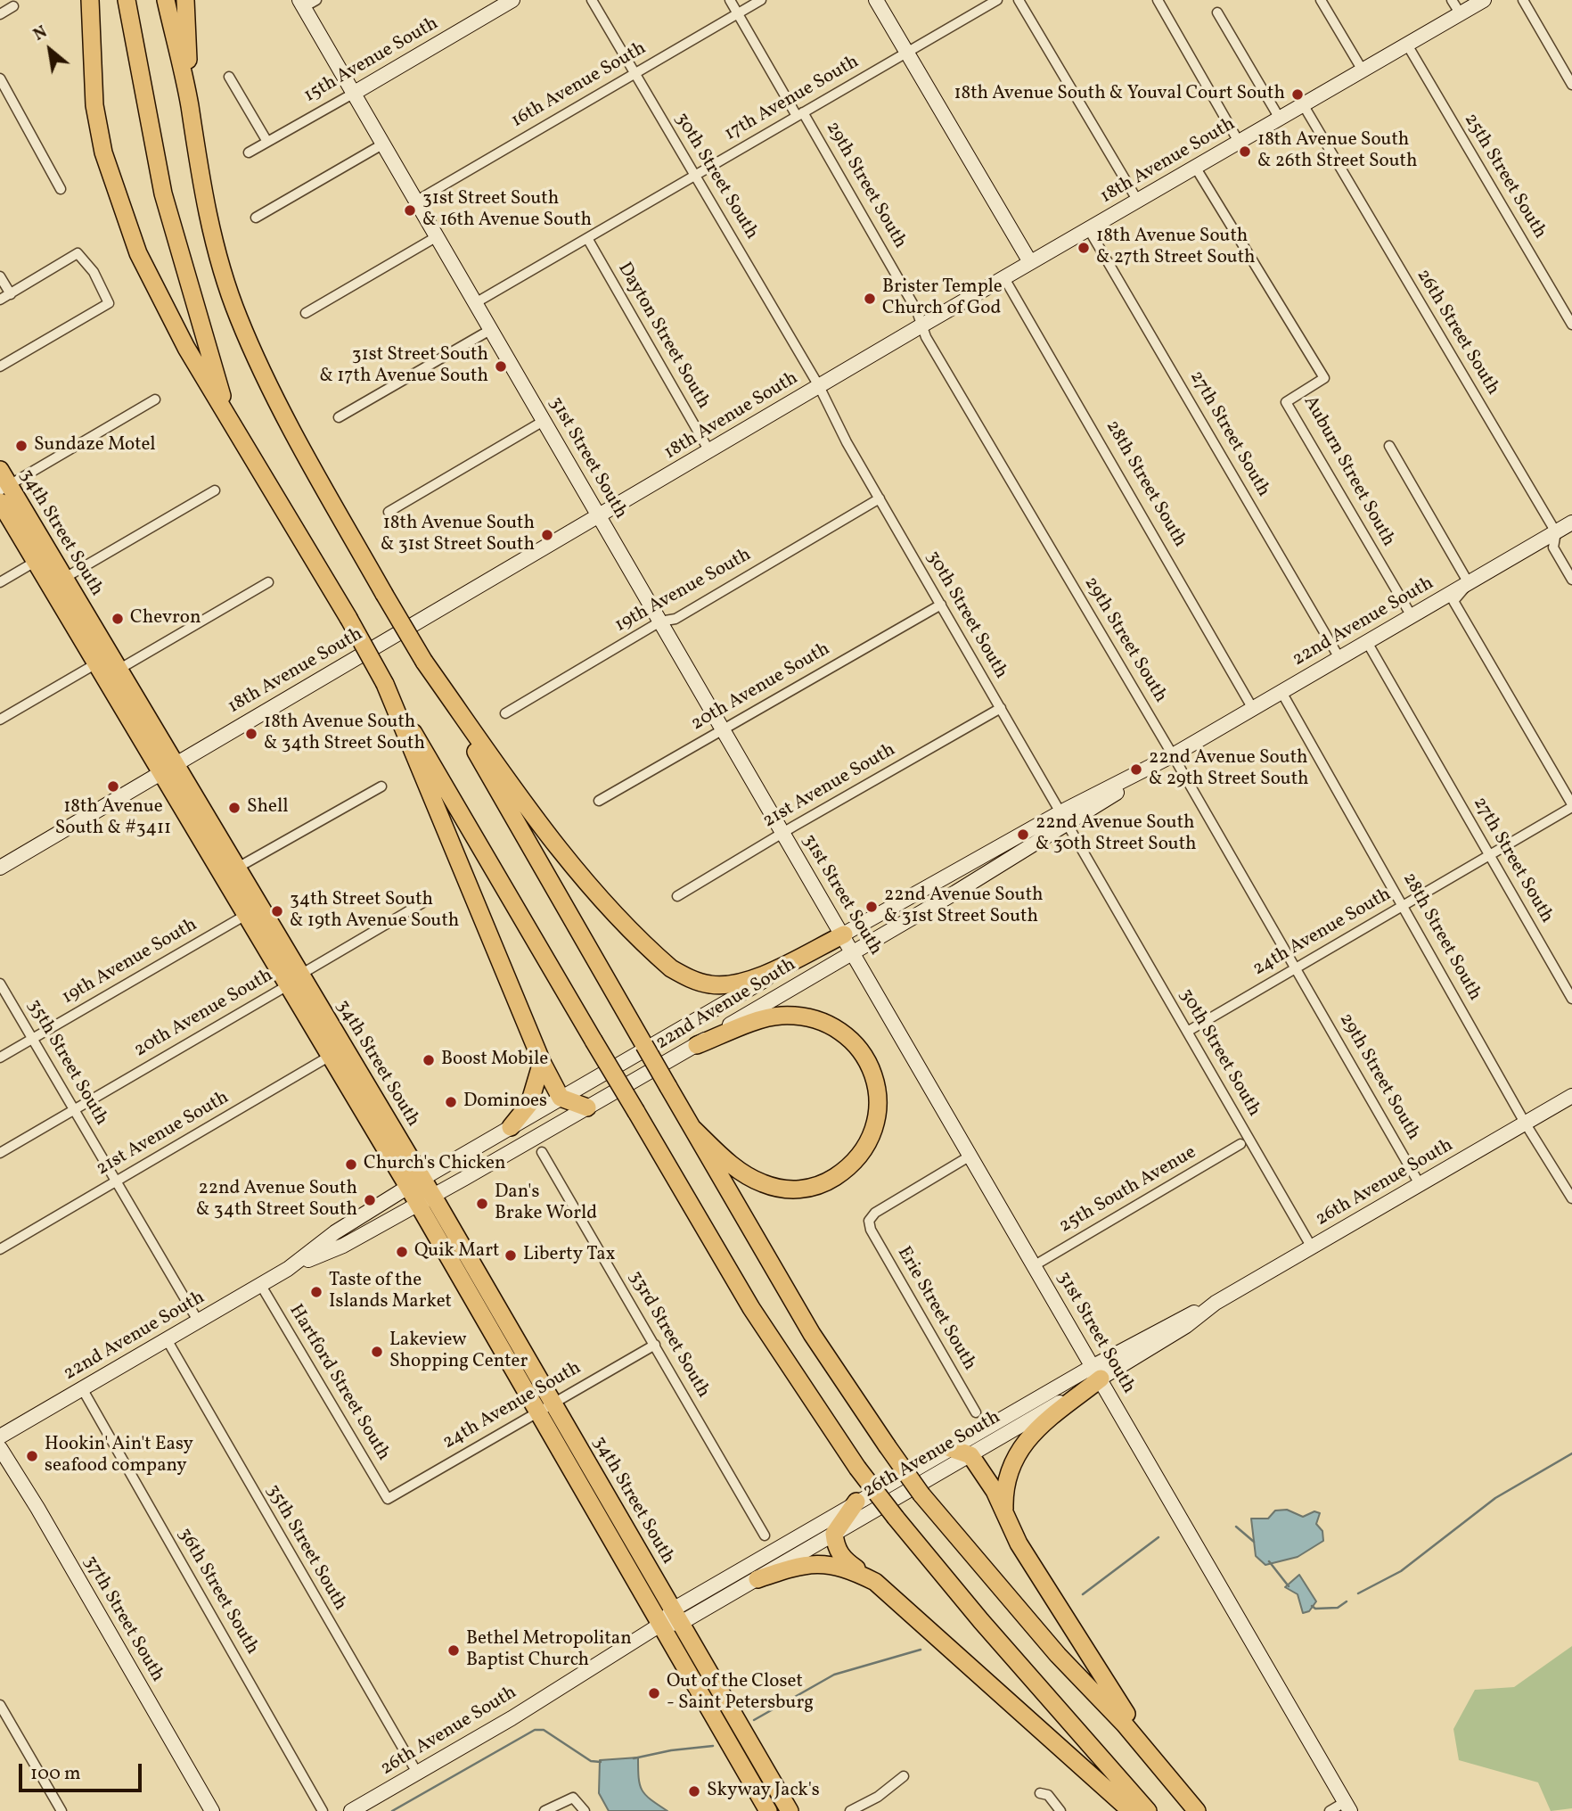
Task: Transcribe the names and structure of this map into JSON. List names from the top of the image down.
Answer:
{
  "streets": {
    "highway": ["34th Street South"],
    "street": [
      "15th Avenue South",
      "16th Avenue South",
      "17th Avenue South",
      "18th Avenue South",
      "30th Street South",
      "25th Street South",
      "29th Street South",
      "26th Street South",
      "Dayton Street South",
      "27th Street South",
      "31st Street South",
      "Auburn Street South",
      "28th Street South",
      "19th Avenue South",
      "22nd Avenue South",
      "20th Avenue South",
      "21st Avenue South",
      "24th Avenue South",
      "35th Street South",
      "26th Avenue South",
      "25th South Avenue",
      "Erie Street South",
      "33rd Street South",
      "Hartford Street South",
      "36th Street South",
      "37th Street South"
    ]
  },
  "crossings": [
    ["15th Avenue South", "31st Street South"],
    ["16th Avenue South", "30th Street South"],
    ["16th Avenue South", "29th Street South"],
    ["16th Avenue South", "31st Street South"],
    ["17th Avenue South", "30th Street South"],
    ["17th Avenue South", "29th Street South"],
    ["17th Avenue South", "Dayton Street South"],
    ["17th Avenue South", "31st Street South"],
    ["18th Avenue South", "30th Street South"],
    ["18th Avenue South", "25th Street South"],
    ["18th Avenue South", "29th Street South"],
    ["18th Avenue South", "26th Street South"],
    ["18th Avenue South", "Dayton Street South"],
    ["18th Avenue South", "27th Street South"],
    ["18th Avenue South", "31st Street South"],
    ["18th Avenue South", "Auburn Street South"],
    ["18th Avenue South", "28th Street South"],
    ["18th Avenue South", "34th Street South"],
    ["30th Street South", "19th Avenue South"],
    ["30th Street South", "22nd Avenue South"],
    ["30th Street South", "20th Avenue South"],
    ["30th Street South", "21st Avenue South"],
    ["30th Street South", "24th Avenue South"],
    ["30th Street South", "26th Avenue South"],
    ["29th Street South", "22nd Avenue South"],
    ["29th Street South", "24th Avenue South"],
    ["29th Street South", "26th Avenue South"],
    ["26th Street South", "22nd Avenue South"],
    ["27th Street South", "22nd Avenue South"],
    ["27th Street South", "24th Avenue South"],
    ["31st Street South", "19th Avenue South"],
    ["31st Street South", "22nd Avenue South"],
    ["31st Street South", "20th Avenue South"],
    ["31st Street South", "21st Avenue South"],
    ["31st Street South", "26th Avenue South"],
    ["31st Street South", "25th South Avenue"],
    ["31st Street South", "Erie Street South"],
    ["Auburn Street South", "22nd Avenue South"],
    ["28th Street South", "22nd Avenue South"],
    ["28th Street South", "24th Avenue South"],
    ["28th Street South", "26th Avenue South"],
    ["34th Street South", "19th Avenue South"],
    ["34th Street South", "22nd Avenue South"],
    ["34th Street South", "20th Avenue South"],
    ["34th Street South", "21st Avenue South"],
    ["34th Street South", "24th Avenue South"],
    ["34th Street South", "26th Avenue South"],
    ["19th Avenue South", "35th Street South"],
    ["22nd Avenue South", "35th Street South"],
    ["22nd Avenue South", "Hartford Street South"],
    ["22nd Avenue South", "36th Street South"],
    ["20th Avenue South", "35th Street South"],
    ["21st Avenue South", "35th Street South"],
    ["24th Avenue South", "33rd Street South"],
    ["24th Avenue South", "Hartford Street South"],
    ["35th Street South", "26th Avenue South"]
  ],
  "places": [
    "18th Avenue South & Youval Court South",
    "18th Avenue South & 26th Street South",
    "31st Street South & 16th Avenue South",
    "18th Avenue South & 27th Street South",
    "Brister Temple Church of God",
    "31st Street South & 17th Avenue South",
    "Sundaze Motel",
    "18th Avenue South & 31st Street South",
    "Chevron",
    "18th Avenue South & 34th Street South",
    "22nd Avenue South & 29th Street South",
    "18th Avenue South & #3411",
    "Shell",
    "22nd Avenue South & 30th Street South",
    "22nd Avenue South & 31st Street South",
    "34th Street South & 19th Avenue South",
    "Boost Mobile",
    "Dominoes",
    "Church's Chicken",
    "22nd Avenue South & 34th Street South",
    "Dan's Brake World",
    "Quik Mart",
    "Liberty Tax",
    "Taste of the Islands Market",
    "Lakeview Shopping Center",
    "Hookin' Ain't Easy seafood company",
    "Bethel Metropolitan Baptist Church",
    "Out of the Closet - Saint Petersburg",
    "Skyway Jack's"
  ],
  "scale_bar": "100 m",
  "north": "top left"
}
